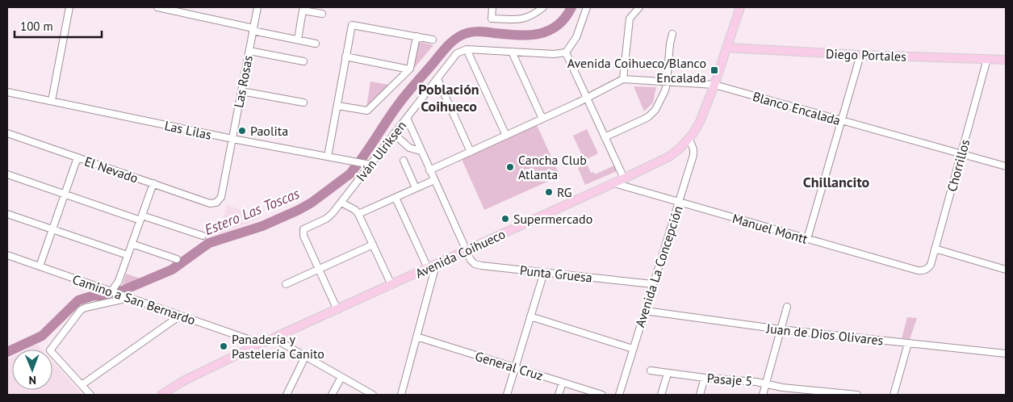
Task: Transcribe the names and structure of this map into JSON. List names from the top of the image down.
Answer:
{
  "streets": {
    "main road": ["Diego Portales", "Avenida Coihueco"],
    "street": [
      "Las Rosas",
      "Blanco Encalada",
      "Las Lilas",
      "Iván Ulriksen",
      "Chorrillos",
      "El Nevado",
      "Manuel Montt",
      "Avenida La Concepción",
      "Punta Gruesa",
      "Camino a San Bernardo",
      "Juan de Dios Olivares",
      "General Cruz",
      "Pasaje 5"
    ]
  },
  "crossings": [
    ["Diego Portales", "Chorrillos"],
    ["Diego Portales", "Avenida Coihueco"],
    ["Las Rosas", "Las Lilas"],
    ["Las Rosas", "El Nevado"],
    ["Blanco Encalada", "Chorrillos"],
    ["Blanco Encalada", "Avenida Coihueco"],
    ["Blanco Encalada", "Punta Gruesa"],
    ["Las Lilas", "Iván Ulriksen"],
    ["Iván Ulriksen", "Punta Gruesa"],
    ["Chorrillos", "Manuel Montt"],
    ["Manuel Montt", "Avenida Coihueco"],
    ["Manuel Montt", "Avenida La Concepción"],
    ["Avenida Coihueco", "Avenida La Concepción"],
    ["Avenida Coihueco", "Punta Gruesa"],
    ["Avenida Coihueco", "Camino a San Bernardo"],
    ["Avenida La Concepción", "Punta Gruesa"],
    ["Avenida La Concepción", "Juan de Dios Olivares"]
  ],
  "districts": ["Población Coihueco", "Chillancito"],
  "water": ["Estero Las Toscas"],
  "places": {
    "transit": ["Avenida Coihueco/Blanco Encalada"],
    "other": [
      "Paolita",
      "Cancha Club Atlanta",
      "RG",
      "Supermercado",
      "Panadería y Pastelería Canito"
    ]
  },
  "scale_bar": "100 m",
  "north": "bottom"
}
